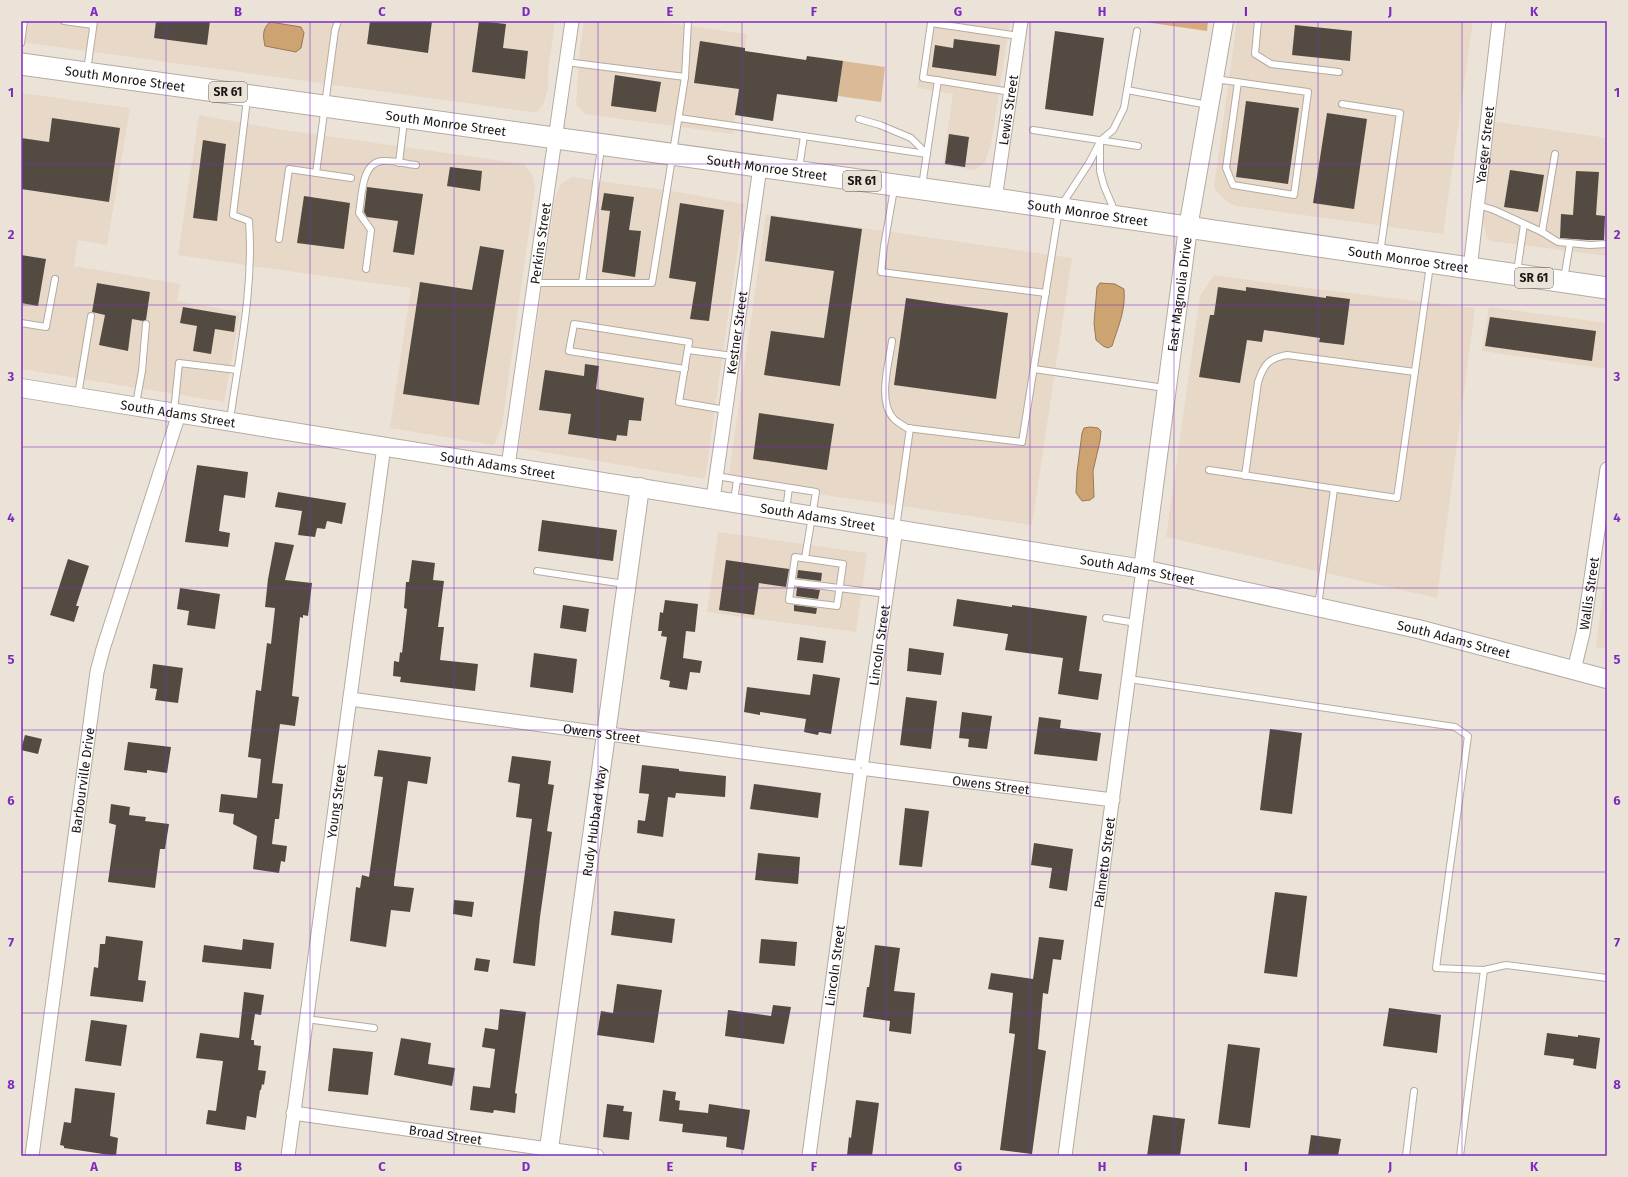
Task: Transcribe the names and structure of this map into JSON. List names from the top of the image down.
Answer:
{
  "streets": {
    "main road": [
      "South Monroe Street",
      "SR 61",
      "East Magnolia Drive",
      "South Adams Street",
      "Rudy Hubbard Way"
    ],
    "street": [
      "Lewis Street",
      "Yaeger Street",
      "Perkins Street",
      "Kestner Street",
      "Wallis Street",
      "Lincoln Street",
      "Owens Street",
      "Barbourville Drive",
      "Young Street",
      "Palmetto Street",
      "Broad Street"
    ]
  },
  "crossings": [
    ["South Monroe Street", "Lewis Street"],
    ["South Monroe Street", "Yaeger Street"],
    ["South Monroe Street", "Perkins Street"],
    ["South Monroe Street", "East Magnolia Drive"],
    ["South Monroe Street", "Kestner Street"],
    ["Perkins Street", "South Adams Street"],
    ["East Magnolia Drive", "South Adams Street"],
    ["East Magnolia Drive", "Palmetto Street"],
    ["Kestner Street", "South Adams Street"],
    ["South Adams Street", "Wallis Street"],
    ["South Adams Street", "Lincoln Street"],
    ["South Adams Street", "Barbourville Drive"],
    ["South Adams Street", "Young Street"],
    ["South Adams Street", "Rudy Hubbard Way"],
    ["South Adams Street", "Palmetto Street"],
    ["Lincoln Street", "Owens Street"],
    ["Owens Street", "Young Street"],
    ["Owens Street", "Rudy Hubbard Way"],
    ["Owens Street", "Palmetto Street"],
    ["Young Street", "Broad Street"],
    ["Rudy Hubbard Way", "Broad Street"]
  ],
  "grid": {
    "columns": [
      "A",
      "B",
      "C",
      "D",
      "E",
      "F",
      "G",
      "H",
      "I",
      "J",
      "K"
    ],
    "rows": [
      "1",
      "2",
      "3",
      "4",
      "5",
      "6",
      "7",
      "8"
    ]
  }
}
